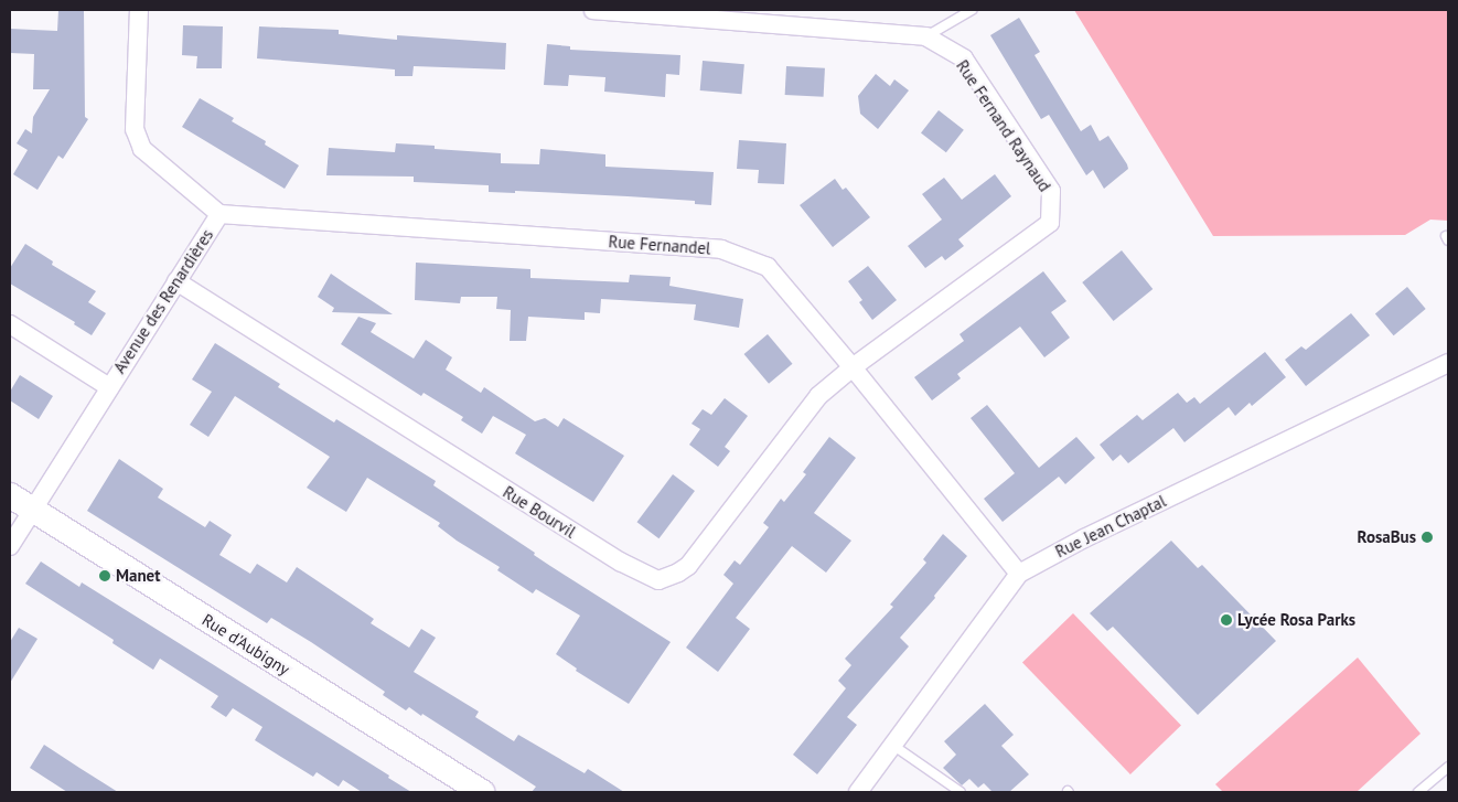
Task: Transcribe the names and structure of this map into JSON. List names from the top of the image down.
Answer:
{
  "streets": {
    "main road": ["Rue d'Aubigny"],
    "street": [
      "Rue Fernand Raynaud",
      "Rue Fernandel",
      "Avenue des Renardières",
      "Rue Bourvil",
      "Rue Jean Chaptal"
    ]
  },
  "crossings": [
    ["Rue Fernand Raynaud", "Rue Fernandel"],
    ["Rue Fernand Raynaud", "Rue Bourvil"],
    ["Rue Fernandel", "Avenue des Renardières"],
    ["Rue Fernandel", "Rue Bourvil"],
    ["Rue Fernandel", "Rue Jean Chaptal"],
    ["Avenue des Renardières", "Rue Bourvil"],
    ["Avenue des Renardières", "Rue d'Aubigny"]
  ],
  "places": ["RosaBus", "Manet", "Lycée Rosa Parks"]
}
